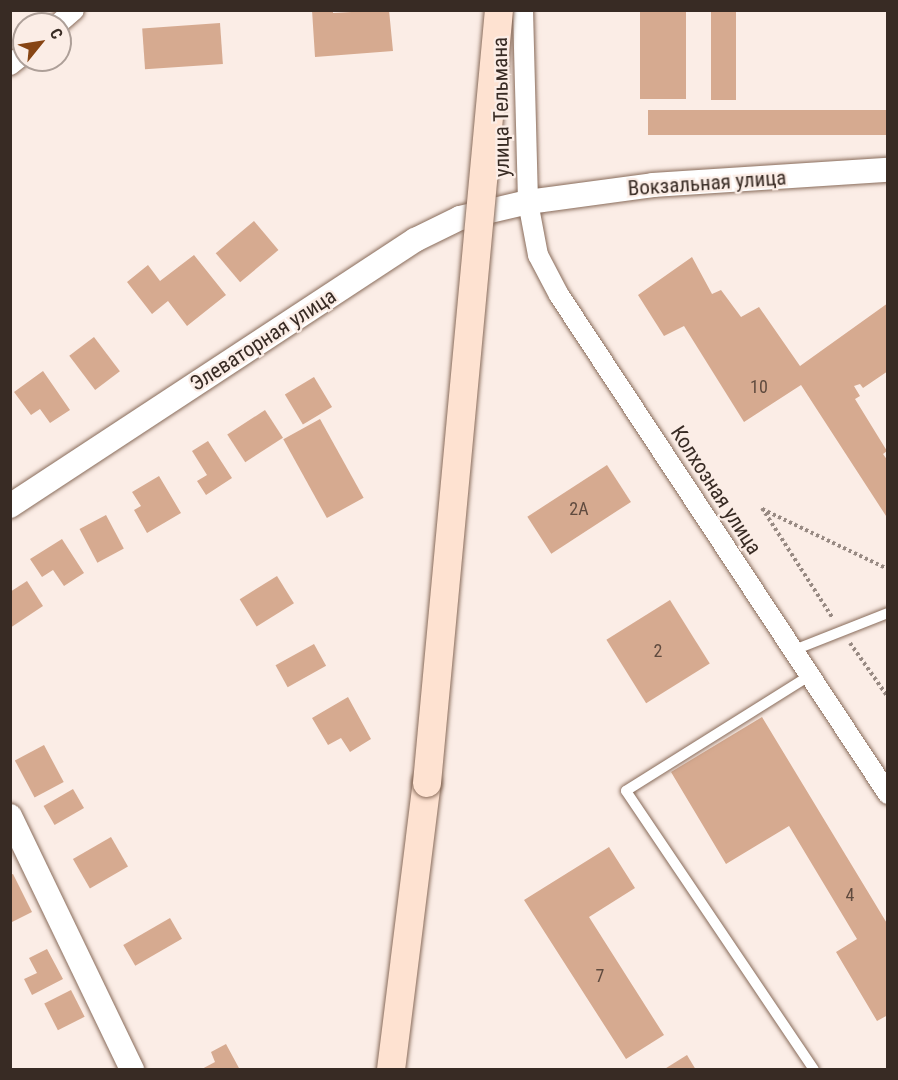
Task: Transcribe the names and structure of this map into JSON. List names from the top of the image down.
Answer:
{
  "streets": {
    "street": [
      "улица Тельмана",
      "Вокзальная улица",
      "Элеваторная улица",
      "Колхозная улица"
    ]
  },
  "crossings": [
    ["улица Тельмана", "Вокзальная улица"],
    ["улица Тельмана", "Элеваторная улица"],
    ["улица Тельмана", "Колхозная улица"],
    ["Вокзальная улица", "Элеваторная улица"],
    ["Вокзальная улица", "Колхозная улица"],
    ["Элеваторная улица", "Колхозная улица"]
  ],
  "house_numbers": [
    "10",
    "2А",
    "2",
    "4",
    "7"
  ],
  "north": "top right"
}
